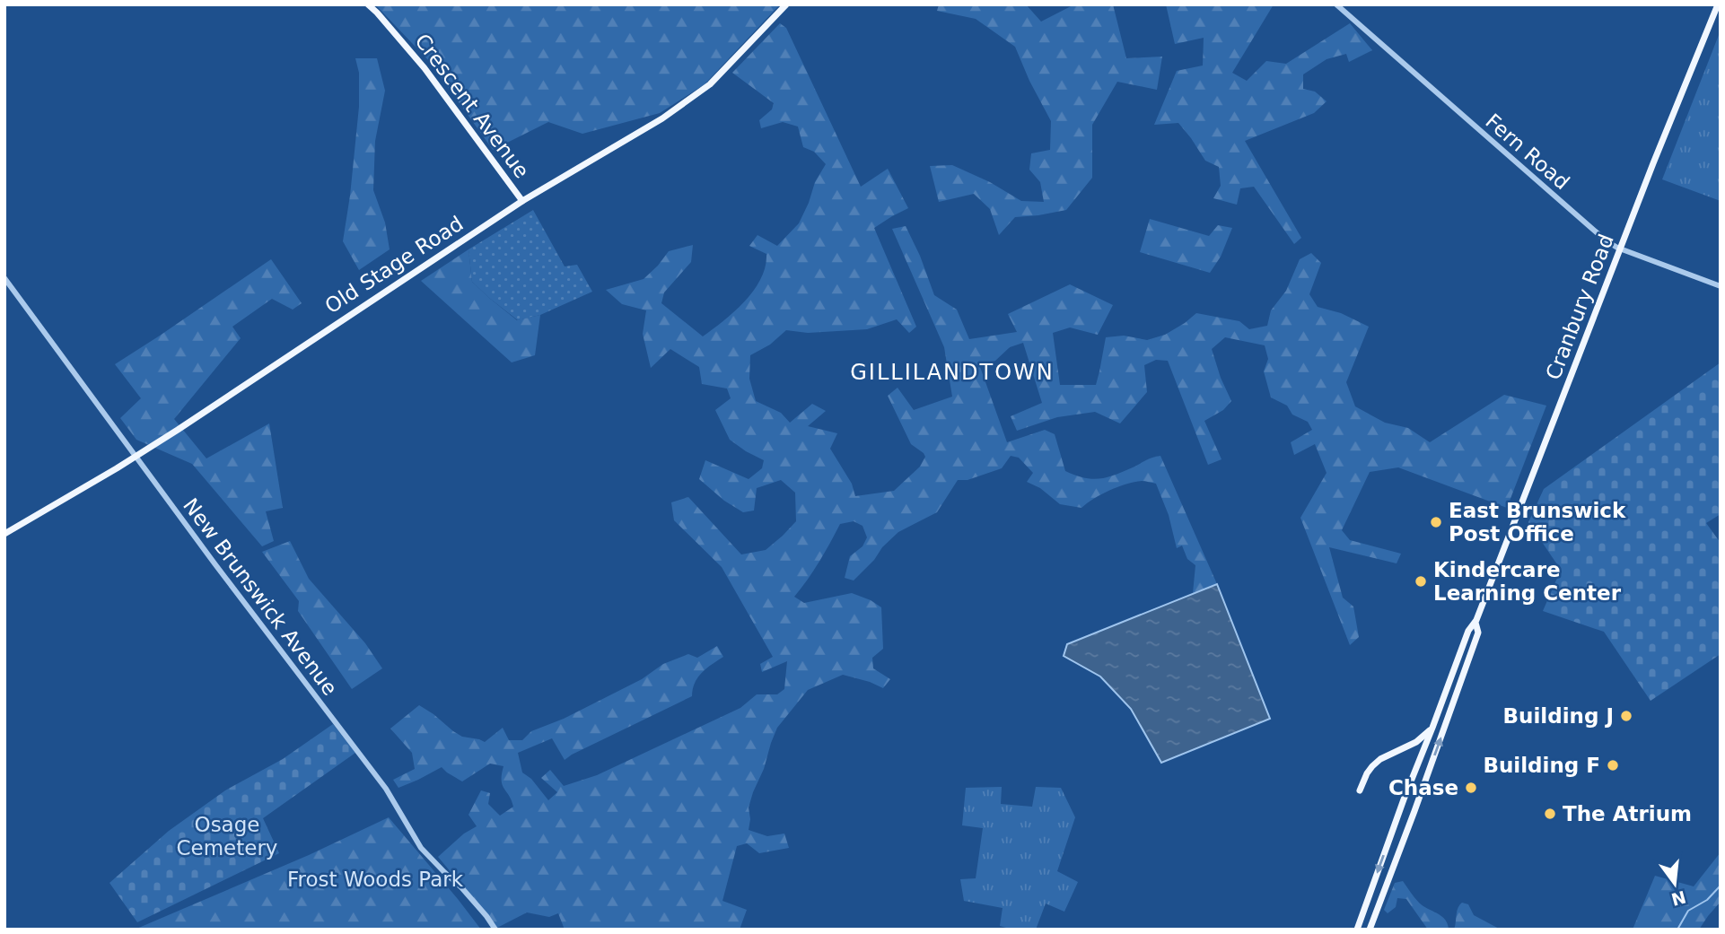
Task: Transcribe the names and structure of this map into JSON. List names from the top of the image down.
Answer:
{
  "streets": {
    "main road": ["Crescent Avenue", "Old Stage Road", "Cranbury Road"],
    "street": ["Fern Road", "New Brunswick Avenue"]
  },
  "crossings": [
    ["Crescent Avenue", "Old Stage Road"],
    ["Fern Road", "Cranbury Road"],
    ["Old Stage Road", "New Brunswick Avenue"]
  ],
  "districts": ["GILLILANDTOWN"],
  "parks": ["Osage Cemetery", "Frost Woods Park"],
  "places": [
    "East Brunswick Post Office",
    "Kindercare Learning Center",
    "Building J",
    "Building F",
    "Chase",
    "The Atrium"
  ],
  "north": "bottom"
}
